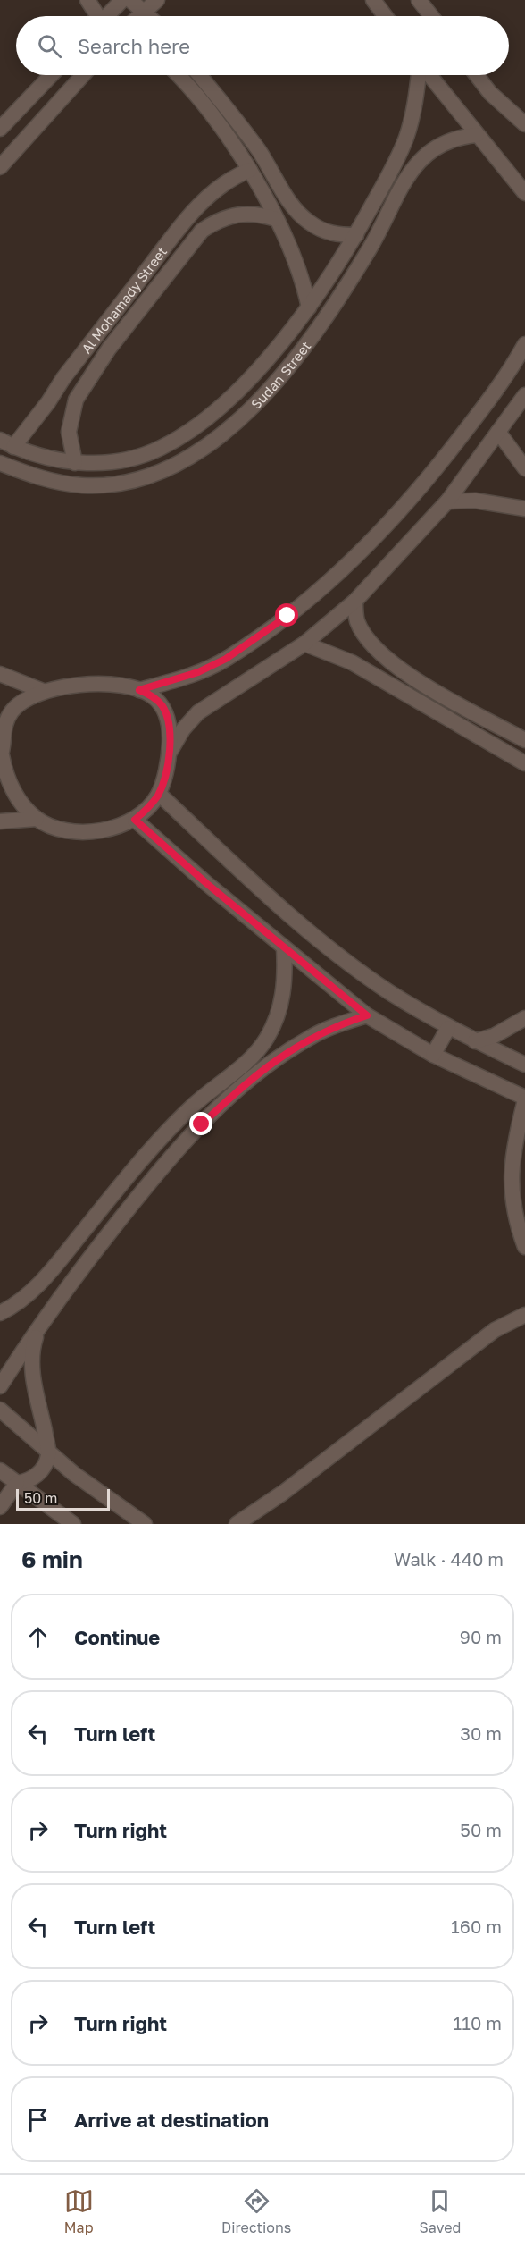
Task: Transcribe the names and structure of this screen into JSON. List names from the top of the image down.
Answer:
{
  "streets": {
    "street": ["Al Mohamady Street", "Sudan Street"]
  },
  "crossings": [
    ["Al Mohamady Street", "Sudan Street"]
  ],
  "scale_bar": "50 m",
  "page": {
    "search": "Search here",
    "scale": "50 m",
    "heading": ["6 min", "Walk · 440 m"],
    "list": [
      ["Continue", "90 m"],
      ["Turn left", "30 m"],
      ["Turn right", "50 m"],
      ["Turn left", "160 m"],
      ["Turn right", "110 m"],
      "Arrive at destination"
    ],
    "nav": ["Map", "Directions", "Saved"]
  }
}
